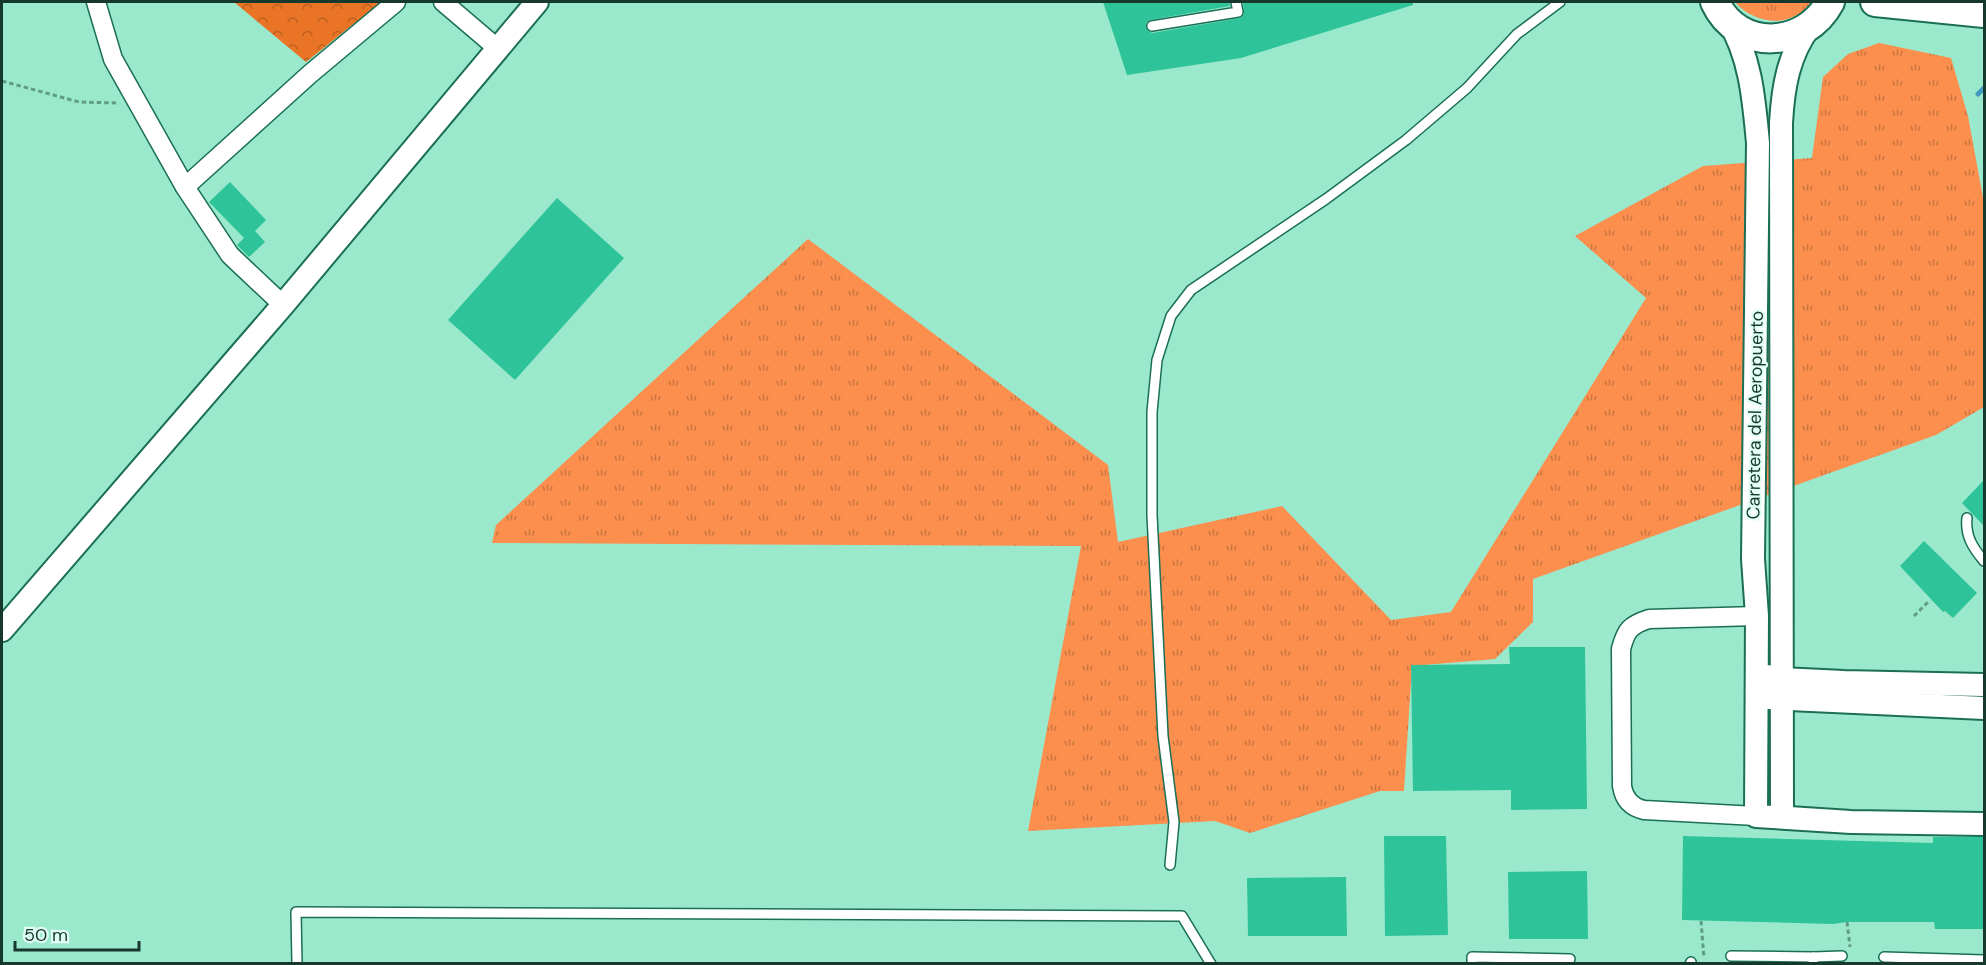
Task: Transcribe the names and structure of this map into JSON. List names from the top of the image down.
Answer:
{
  "streets": {
    "street": ["Carretera del Aeropuerto"]
  },
  "scale_bar": "50 m"
}
